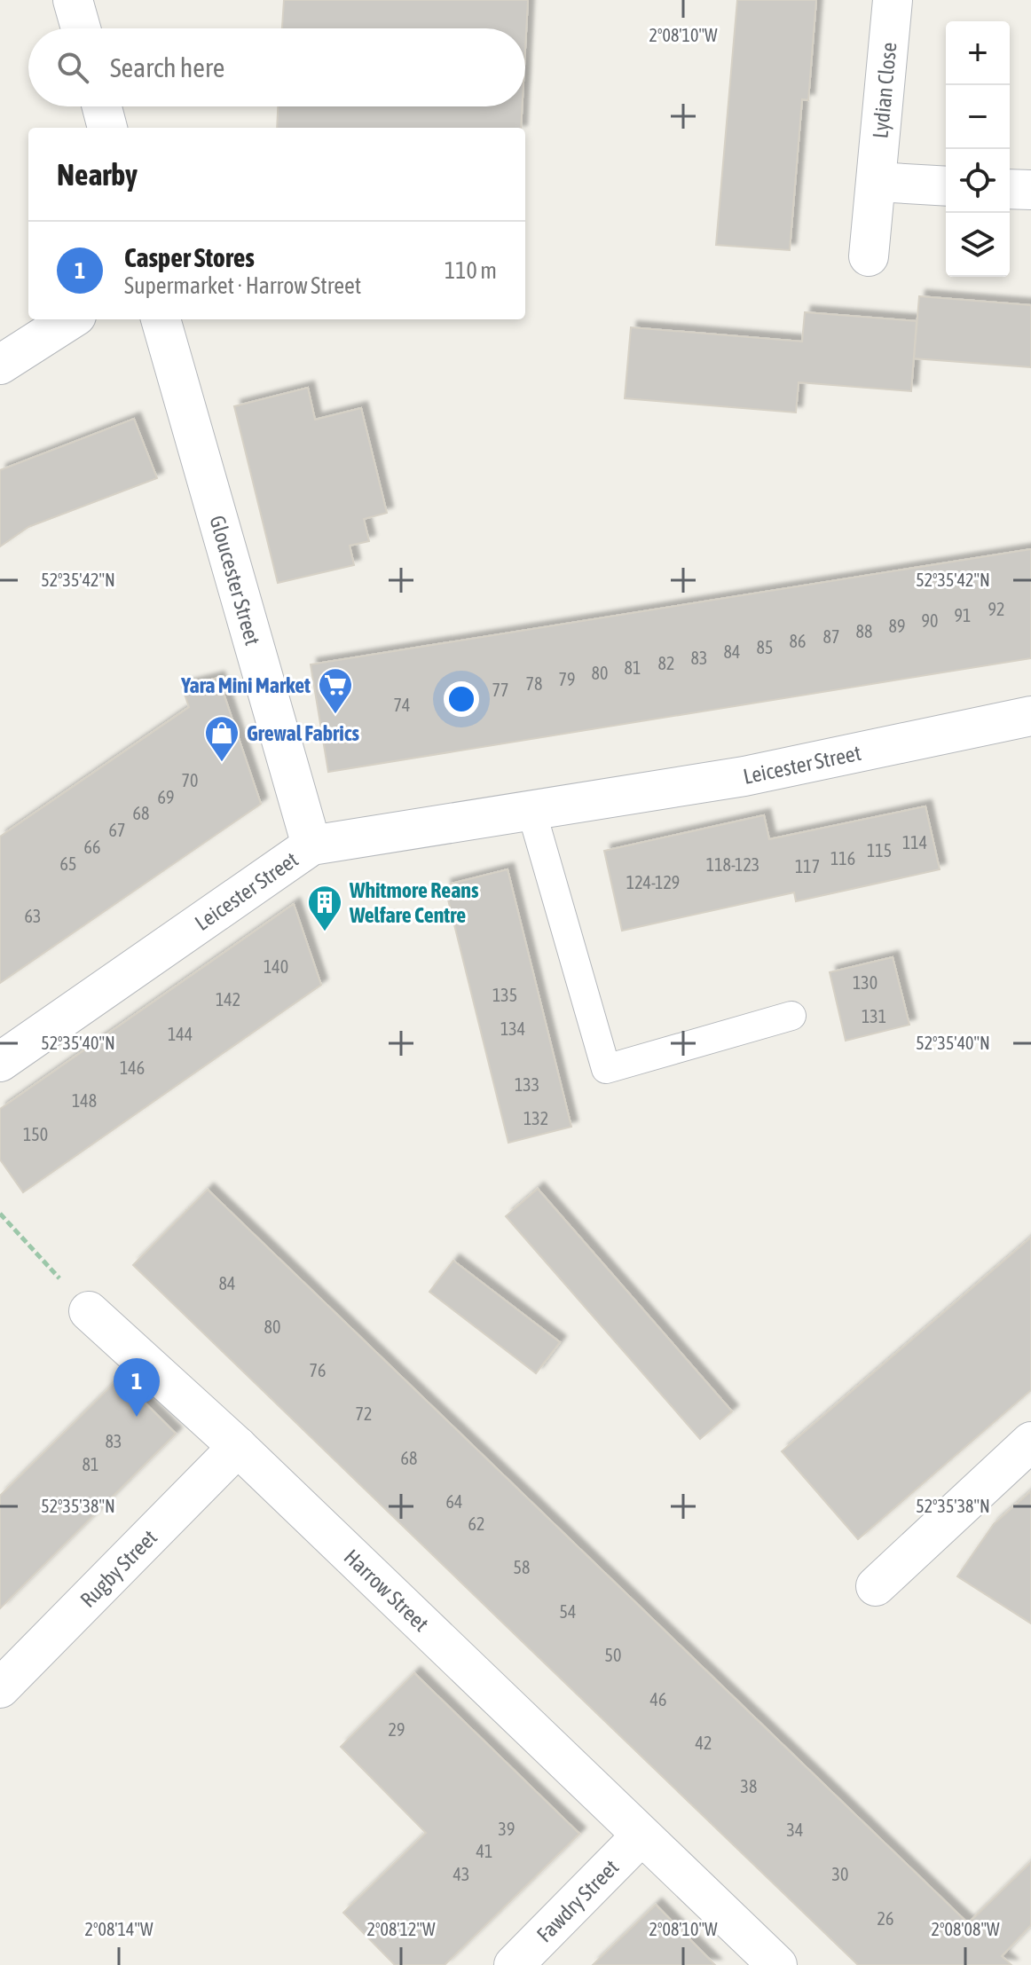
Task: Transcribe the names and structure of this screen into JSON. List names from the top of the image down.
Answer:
{
  "streets": {
    "street": [
      "Lydian Close",
      "Gloucester Street",
      "Leicester Street",
      "Rugby Street",
      "Harrow Street",
      "Fawdry Street"
    ]
  },
  "crossings": [
    ["Gloucester Street", "Leicester Street"],
    ["Rugby Street", "Harrow Street"],
    ["Harrow Street", "Fawdry Street"]
  ],
  "places": {
    "supermarket": ["Yara Mini Market"],
    "shop": ["Grewal Fabrics"],
    "building": ["Whitmore Reans Welfare Centre"]
  },
  "house_numbers": [
    "92",
    "91",
    "90",
    "89",
    "88",
    "87",
    "86",
    "85",
    "84",
    "83",
    "82",
    "81",
    "80",
    "79",
    "78",
    "77",
    "74",
    "70",
    "69",
    "68",
    "67",
    "114",
    "66",
    "115",
    "116",
    "65",
    "118-123",
    "117",
    "124-129",
    "63",
    "140",
    "130",
    "135",
    "142",
    "131",
    "134",
    "144",
    "146",
    "133",
    "148",
    "132",
    "150",
    "84",
    "80",
    "76",
    "72",
    "83",
    "68",
    "81",
    "64",
    "62",
    "58",
    "54",
    "50",
    "46",
    "29",
    "42",
    "38",
    "39",
    "34",
    "41",
    "43",
    "30",
    "26"
  ],
  "page": {
    "map_buttons": ["+", "−"],
    "search": "Search here",
    "heading": "Nearby",
    "list": [
      {
        "mark": "1",
        "name": "Casper Stores",
        "note": "Supermarket · Harrow Street",
        "value": "110 m"
      }
    ],
    "pins": "1"
  },
  "coordinates": [
    "2°08'10\"W",
    "52°35'42\"N",
    "52°35'40\"N",
    "52°35'38\"N",
    "2°08'14\"W",
    "2°08'12\"W",
    "2°08'08\"W"
  ]
}
